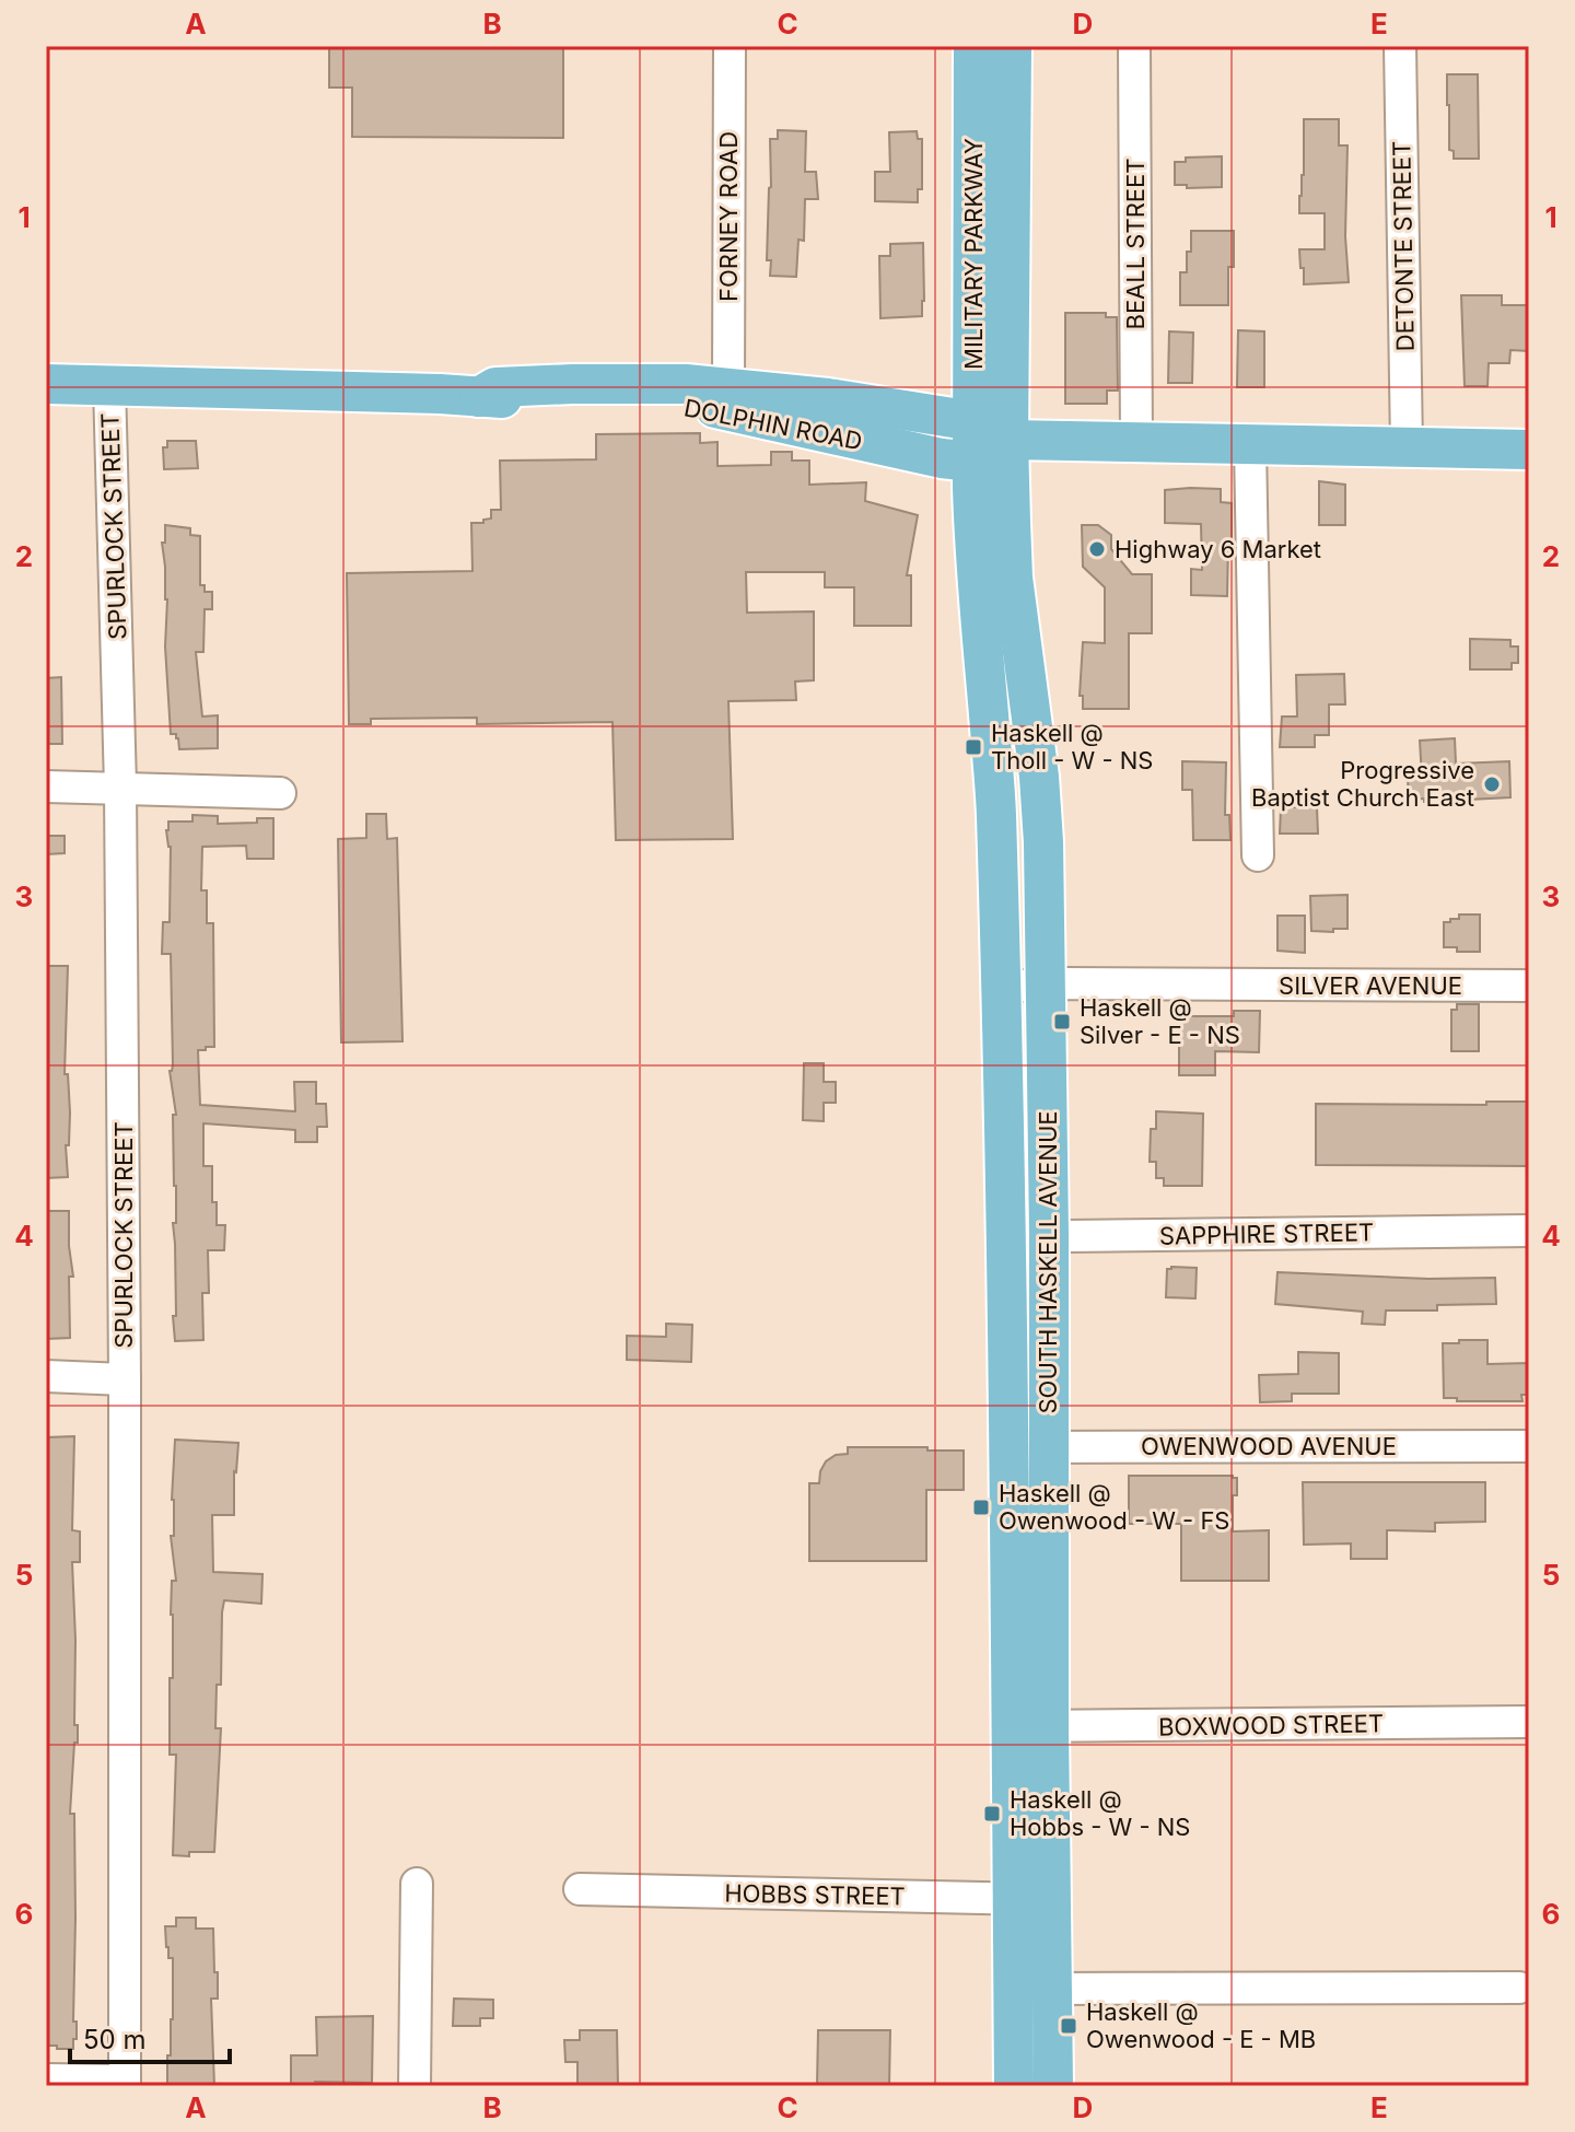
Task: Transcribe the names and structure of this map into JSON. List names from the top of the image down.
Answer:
{
  "streets": {
    "main road": ["MILITARY PARKWAY", "DOLPHIN ROAD", "SOUTH HASKELL AVENUE"],
    "street": [
      "FORNEY ROAD",
      "BEALL STREET",
      "DETONTE STREET",
      "SPURLOCK STREET",
      "SILVER AVENUE",
      "SAPPHIRE STREET",
      "OWENWOOD AVENUE",
      "BOXWOOD STREET",
      "HOBBS STREET"
    ]
  },
  "crossings": [
    ["FORNEY ROAD", "DOLPHIN ROAD"],
    ["BEALL STREET", "DOLPHIN ROAD"],
    ["DETONTE STREET", "DOLPHIN ROAD"],
    ["MILITARY PARKWAY", "DOLPHIN ROAD"],
    ["MILITARY PARKWAY", "SOUTH HASKELL AVENUE"],
    ["DOLPHIN ROAD", "SPURLOCK STREET"],
    ["DOLPHIN ROAD", "SOUTH HASKELL AVENUE"],
    ["SILVER AVENUE", "SOUTH HASKELL AVENUE"],
    ["SAPPHIRE STREET", "SOUTH HASKELL AVENUE"],
    ["SOUTH HASKELL AVENUE", "OWENWOOD AVENUE"],
    ["SOUTH HASKELL AVENUE", "BOXWOOD STREET"],
    ["SOUTH HASKELL AVENUE", "HOBBS STREET"]
  ],
  "places": {
    "other": ["Highway 6 Market", "Progressive Baptist Church East"],
    "transit": [
      "Haskell @ Tholl - W - NS",
      "Haskell @ Silver - E - NS",
      "Haskell @ Owenwood - W - FS",
      "Haskell @ Hobbs - W - NS",
      "Haskell @ Owenwood - E - MB"
    ]
  },
  "scale_bar": "50 m",
  "grid": {
    "columns": [
      "A",
      "B",
      "C",
      "D",
      "E"
    ],
    "rows": [
      "1",
      "2",
      "3",
      "4",
      "5",
      "6"
    ]
  }
}
